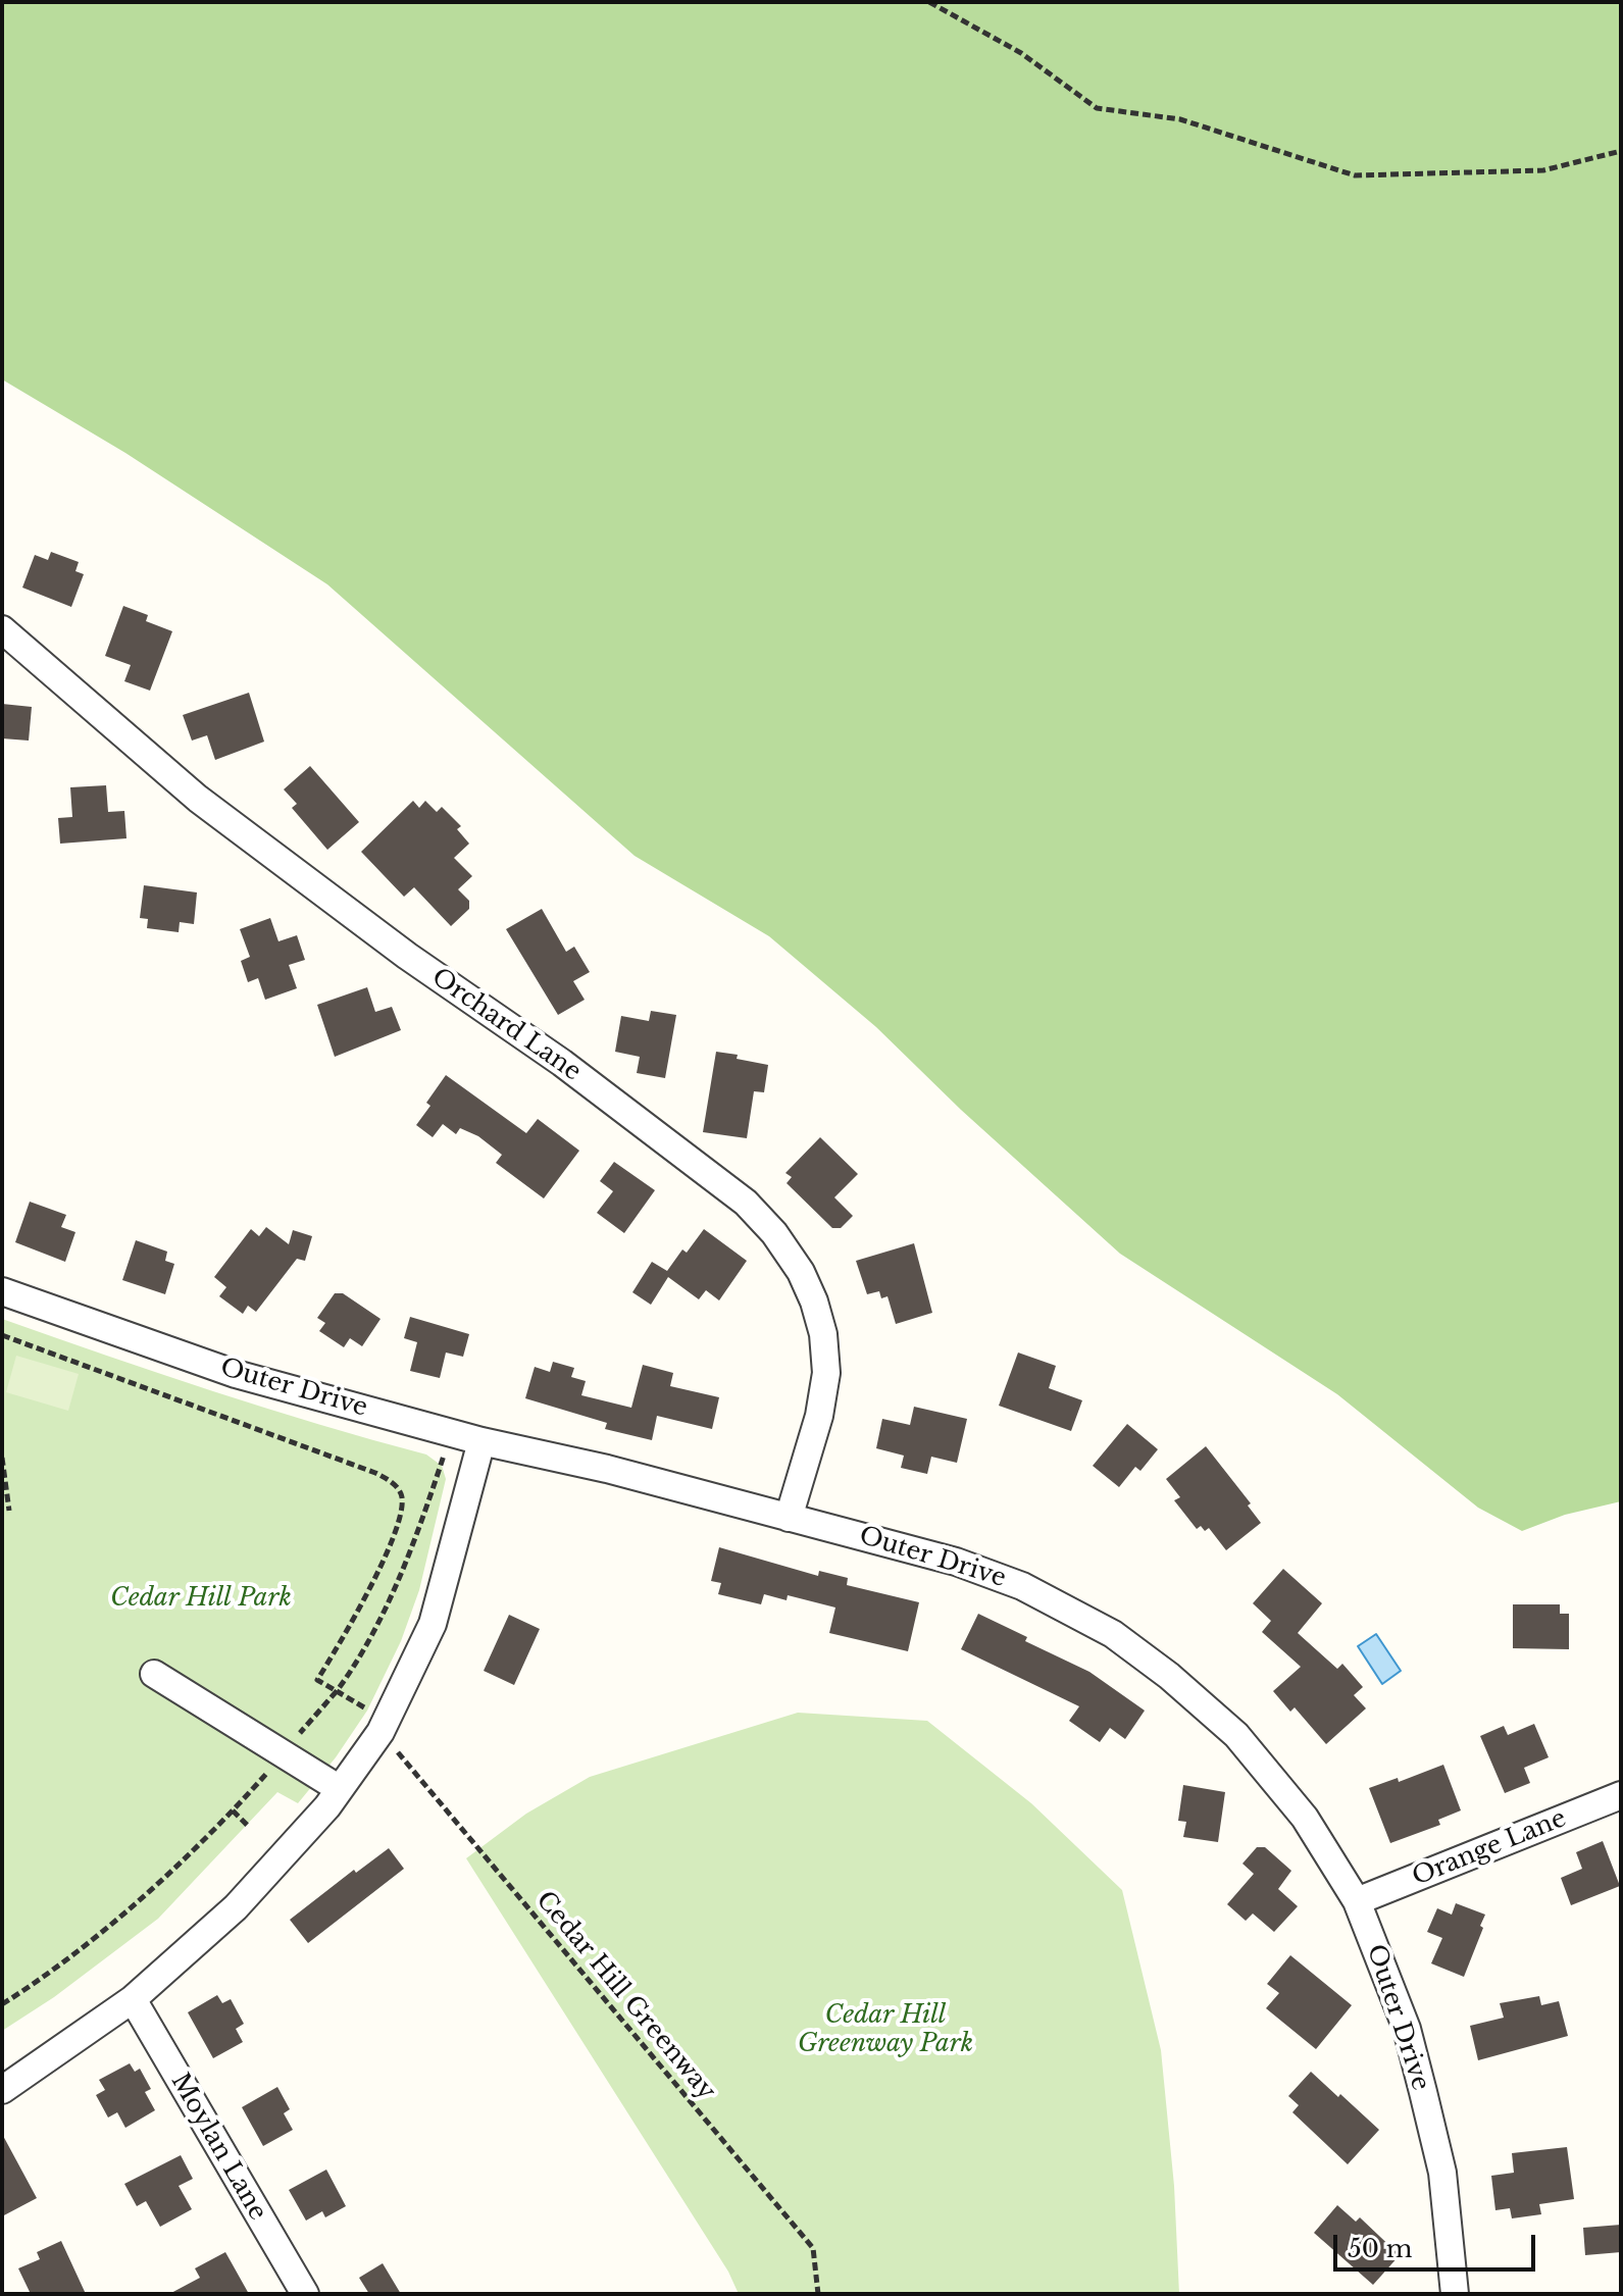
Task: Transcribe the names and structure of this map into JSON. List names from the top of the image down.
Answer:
{
  "streets": {
    "street": [
      "Orchard Lane",
      "Outer Drive",
      "Orange Lane",
      "Moylan Lane"
    ],
    "path": ["Cedar Hill Greenway"]
  },
  "crossings": [
    ["Orchard Lane", "Outer Drive"],
    ["Outer Drive", "Orange Lane"]
  ],
  "parks": ["Cedar Hill Park", "Cedar Hill Greenway Park"],
  "scale_bar": "50 m"
}
